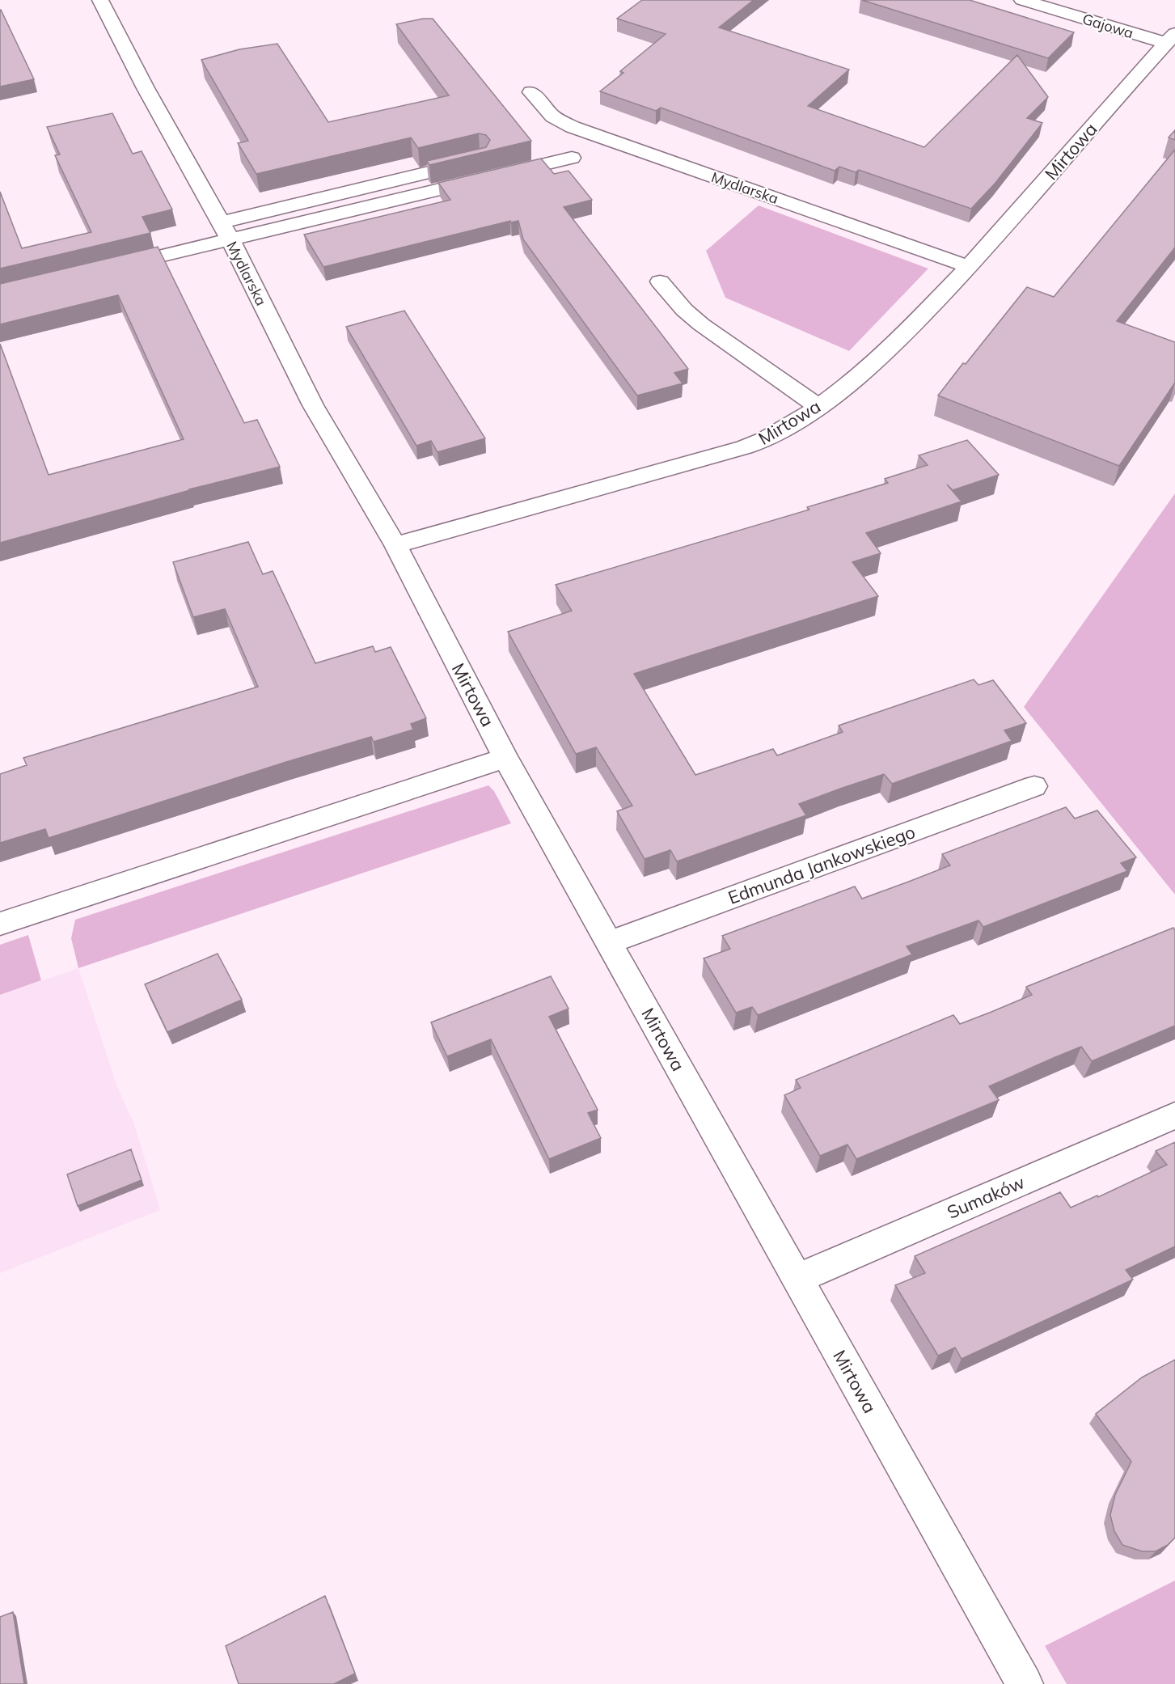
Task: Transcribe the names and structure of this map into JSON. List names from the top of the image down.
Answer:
{
  "streets": {
    "street": [
      "Gajowa",
      "Mirtowa",
      "Mydlarska",
      "Edmunda Jankowskiego",
      "Sumaków"
    ]
  },
  "crossings": [
    ["Gajowa", "Mirtowa"],
    ["Mirtowa", "Mydlarska"],
    ["Mirtowa", "Edmunda Jankowskiego"],
    ["Mirtowa", "Sumaków"]
  ]
}
